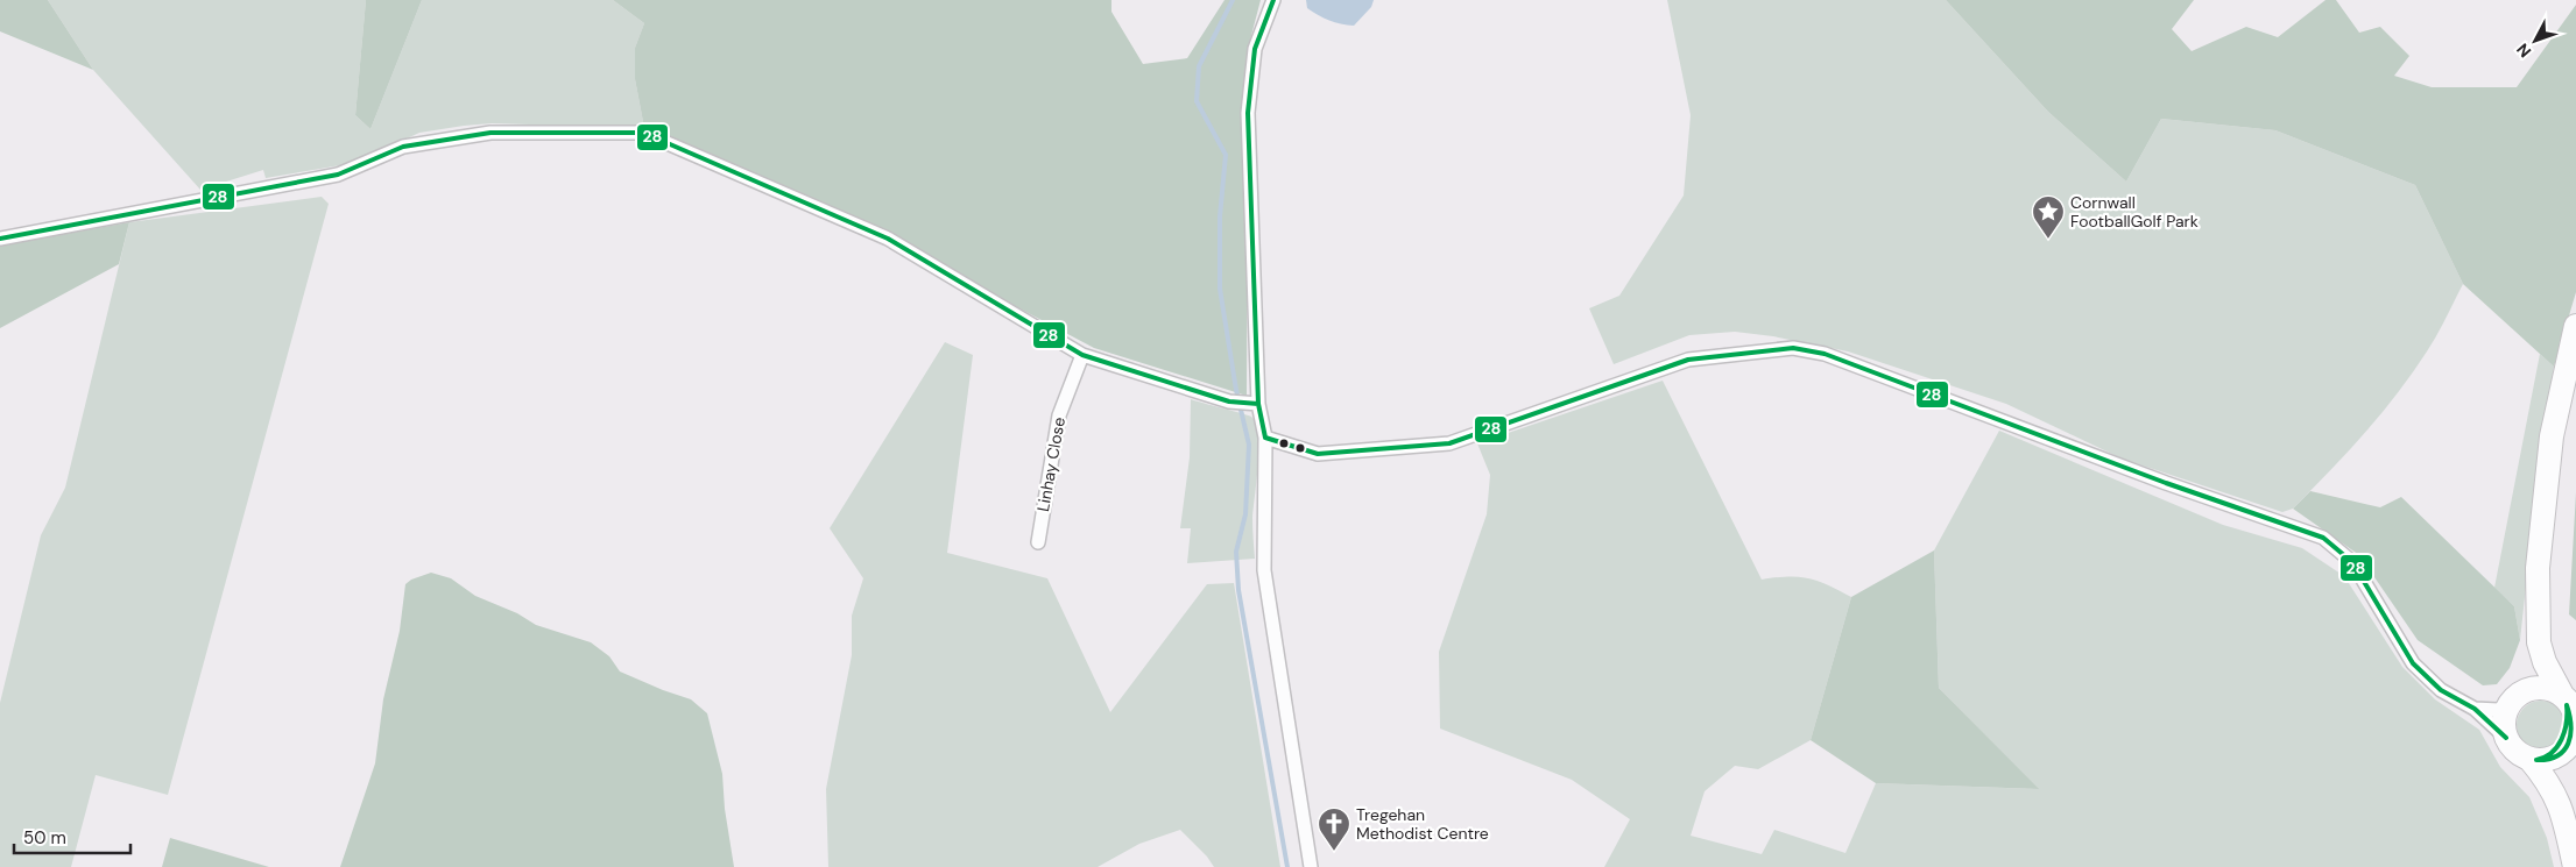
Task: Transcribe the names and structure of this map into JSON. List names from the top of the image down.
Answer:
{
  "streets": {
    "street": ["Linhay Close"]
  },
  "places": {
    "place": ["Cornwall FootballGolf Park"],
    "church": ["Tregehan Methodist Centre"]
  },
  "lines": ["transit line 28"],
  "scale_bar": "50 m",
  "north": "bottom left"
}
